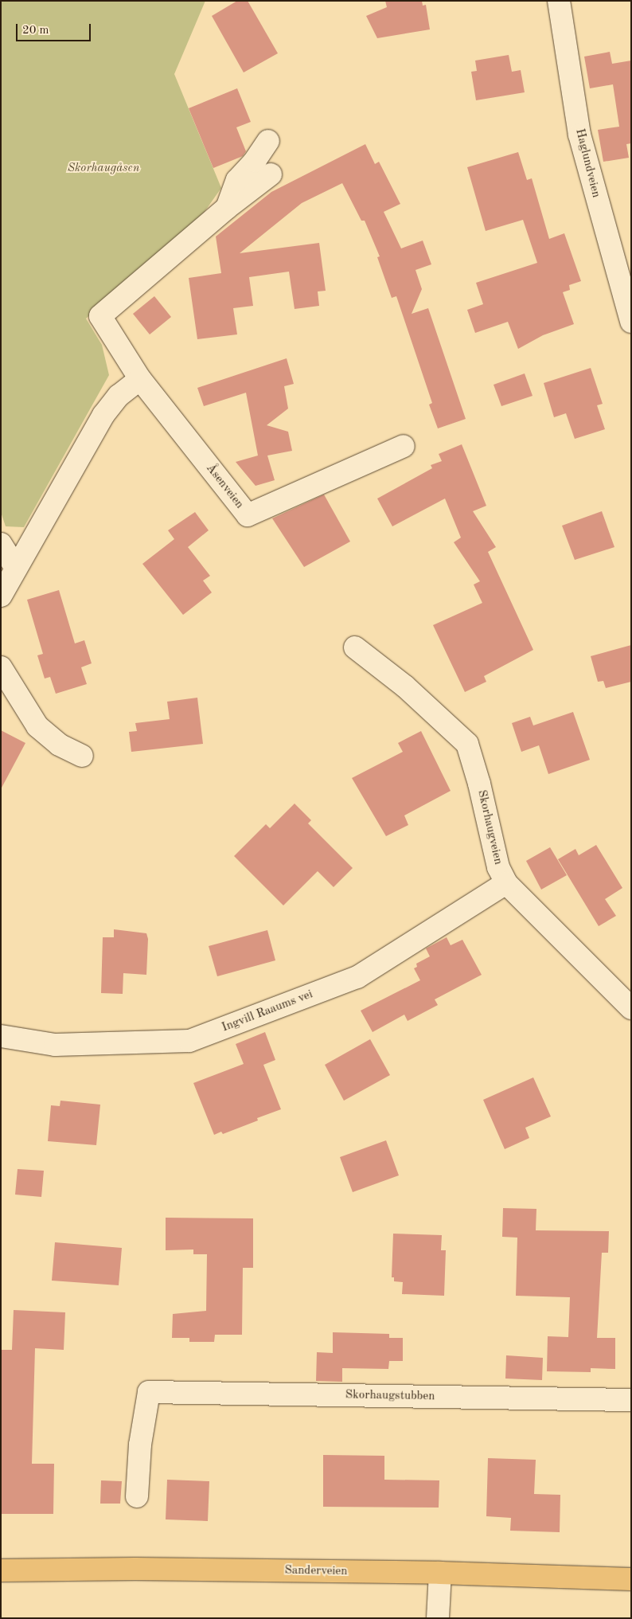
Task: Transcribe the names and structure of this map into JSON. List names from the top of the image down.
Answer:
{
  "streets": {
    "main road": ["Sanderveien"],
    "street": [
      "Haglundveien",
      "Åsenveien",
      "Skorhaugveien",
      "Ingvill Raaums vei",
      "Skorhaugstubben"
    ]
  },
  "crossings": [
    ["Skorhaugveien", "Ingvill Raaums vei"]
  ],
  "parks": ["Skorhaugåsen"],
  "scale_bar": "20 m"
}
